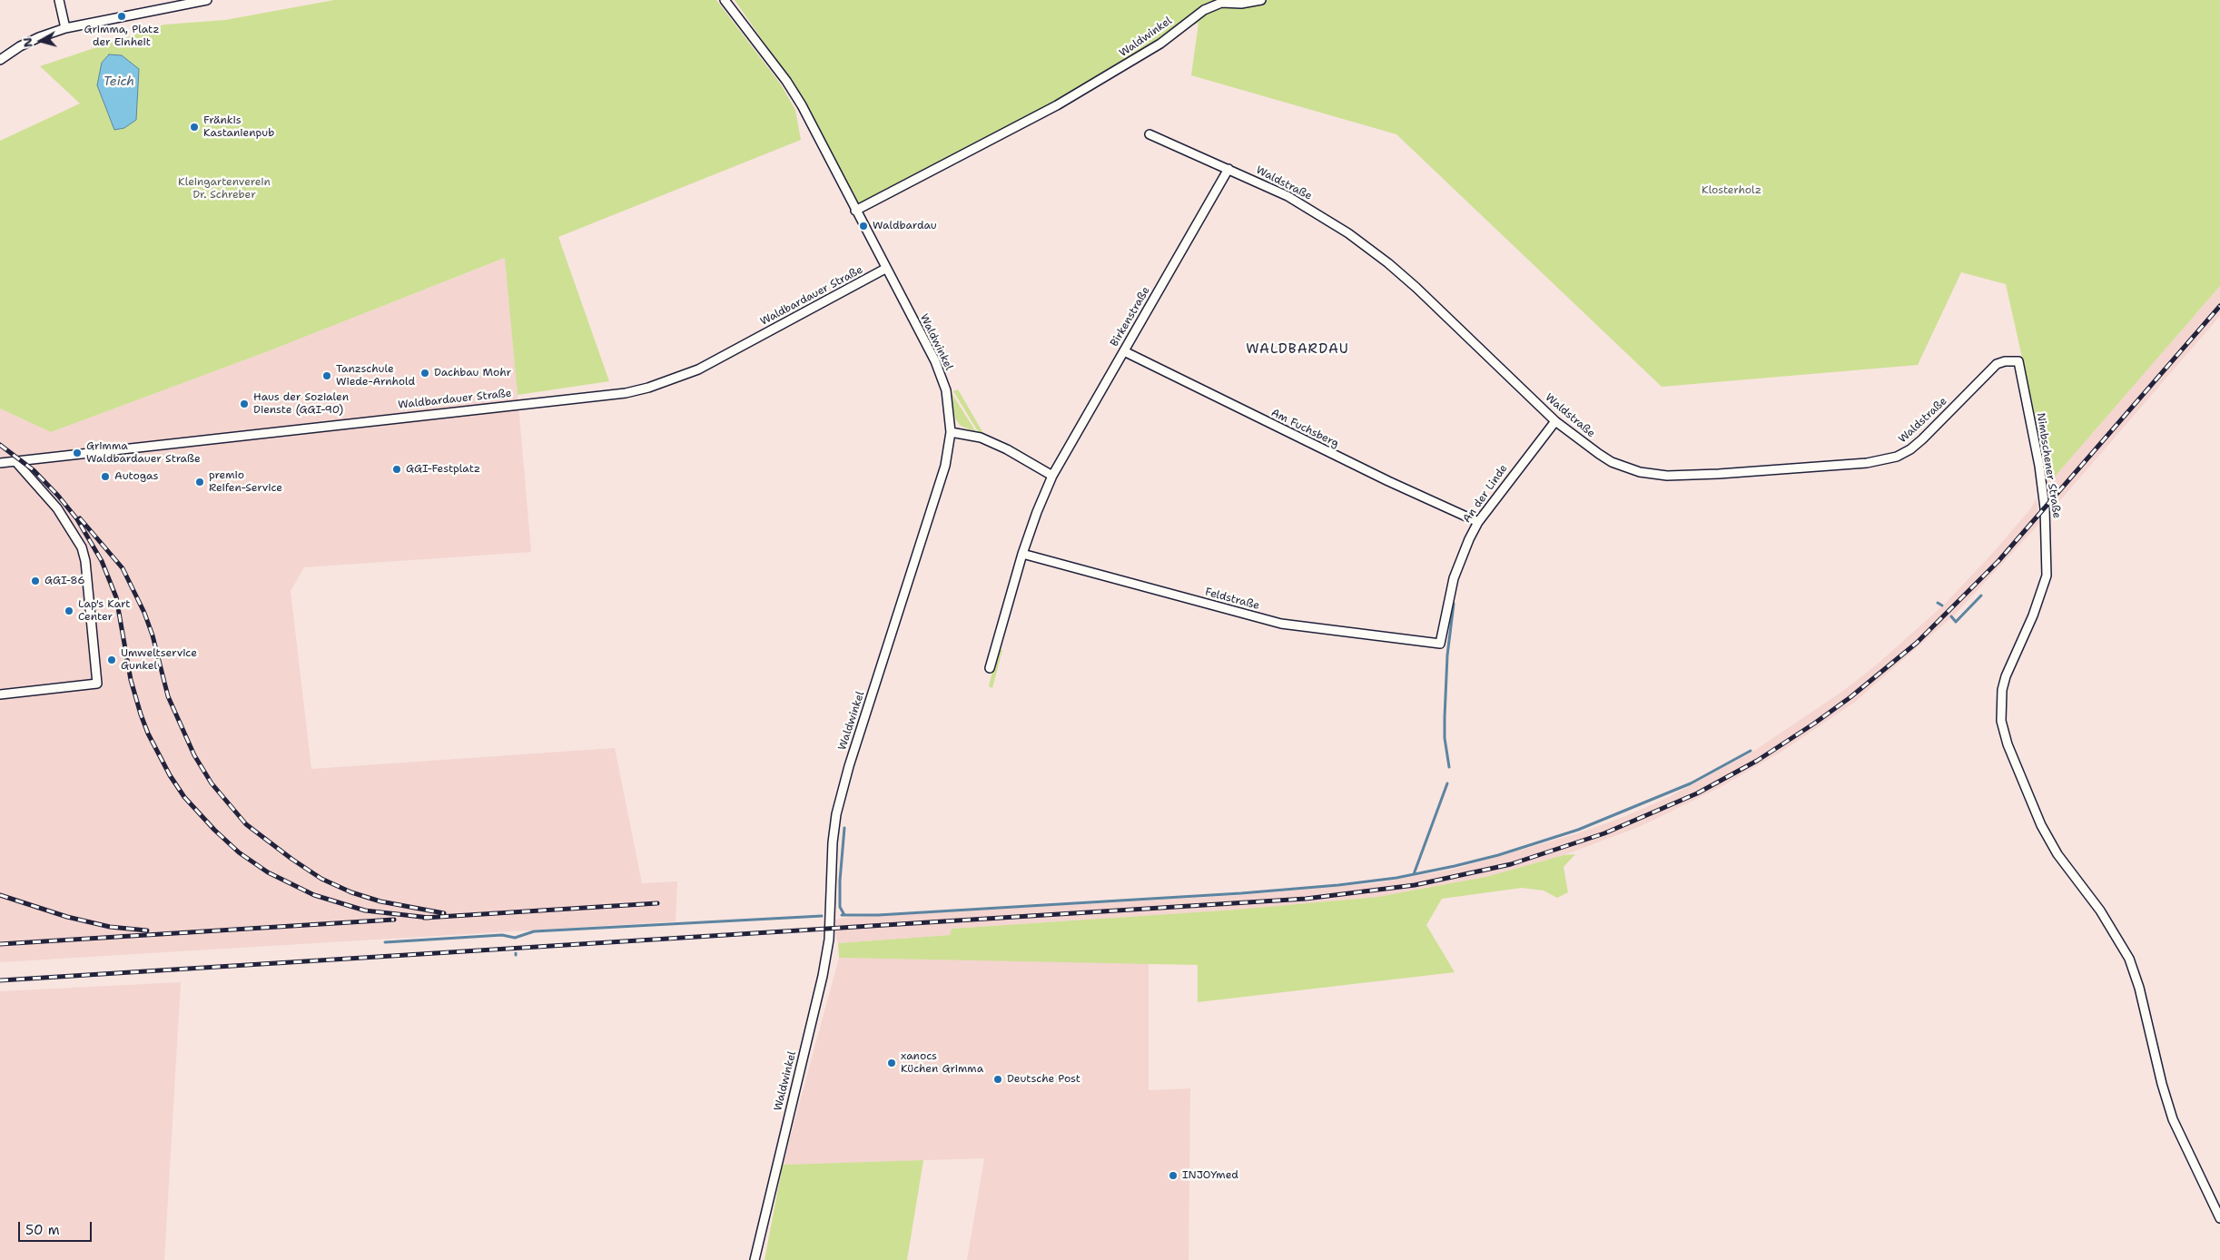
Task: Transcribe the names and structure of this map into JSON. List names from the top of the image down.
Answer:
{
  "streets": {
    "street": [
      "Waldwinkel",
      "Waldstraße",
      "Waldbardauer Straße",
      "Birkenstraße",
      "Am Fuchsberg",
      "Nimbschener Straße",
      "An der Linde",
      "Feldstraße"
    ]
  },
  "crossings": [
    ["Waldwinkel", "Waldbardauer Straße"],
    ["Waldstraße", "Birkenstraße"],
    ["Waldstraße", "Nimbschener Straße"],
    ["Waldstraße", "An der Linde"],
    ["Birkenstraße", "Am Fuchsberg"],
    ["Birkenstraße", "Feldstraße"],
    ["Am Fuchsberg", "An der Linde"],
    ["An der Linde", "Feldstraße"]
  ],
  "districts": ["WALDBARDAU"],
  "water": ["Teich"],
  "parks": ["Kleingartenverein Dr. Schreber", "Klosterholz"],
  "places": [
    "Grimma, Platz der Einheit",
    "Fränkis Kastanienpub",
    "Waldbardau",
    "Dachbau Mohr",
    "Tanzschule Wiede-Arnhold",
    "Haus der Sozialen Dienste (GGI-90)",
    "Grimma Waldbardauer Straße",
    "GGI-Festplatz",
    "Autogas",
    "premio Reifen-Service",
    "GGI-86",
    "Lap's Kart Center",
    "Umweltservice Gunkel",
    "xanocs Küchen Grimma",
    "Deutsche Post",
    "INJOYmed"
  ],
  "scale_bar": "50 m",
  "north": "left"
}
